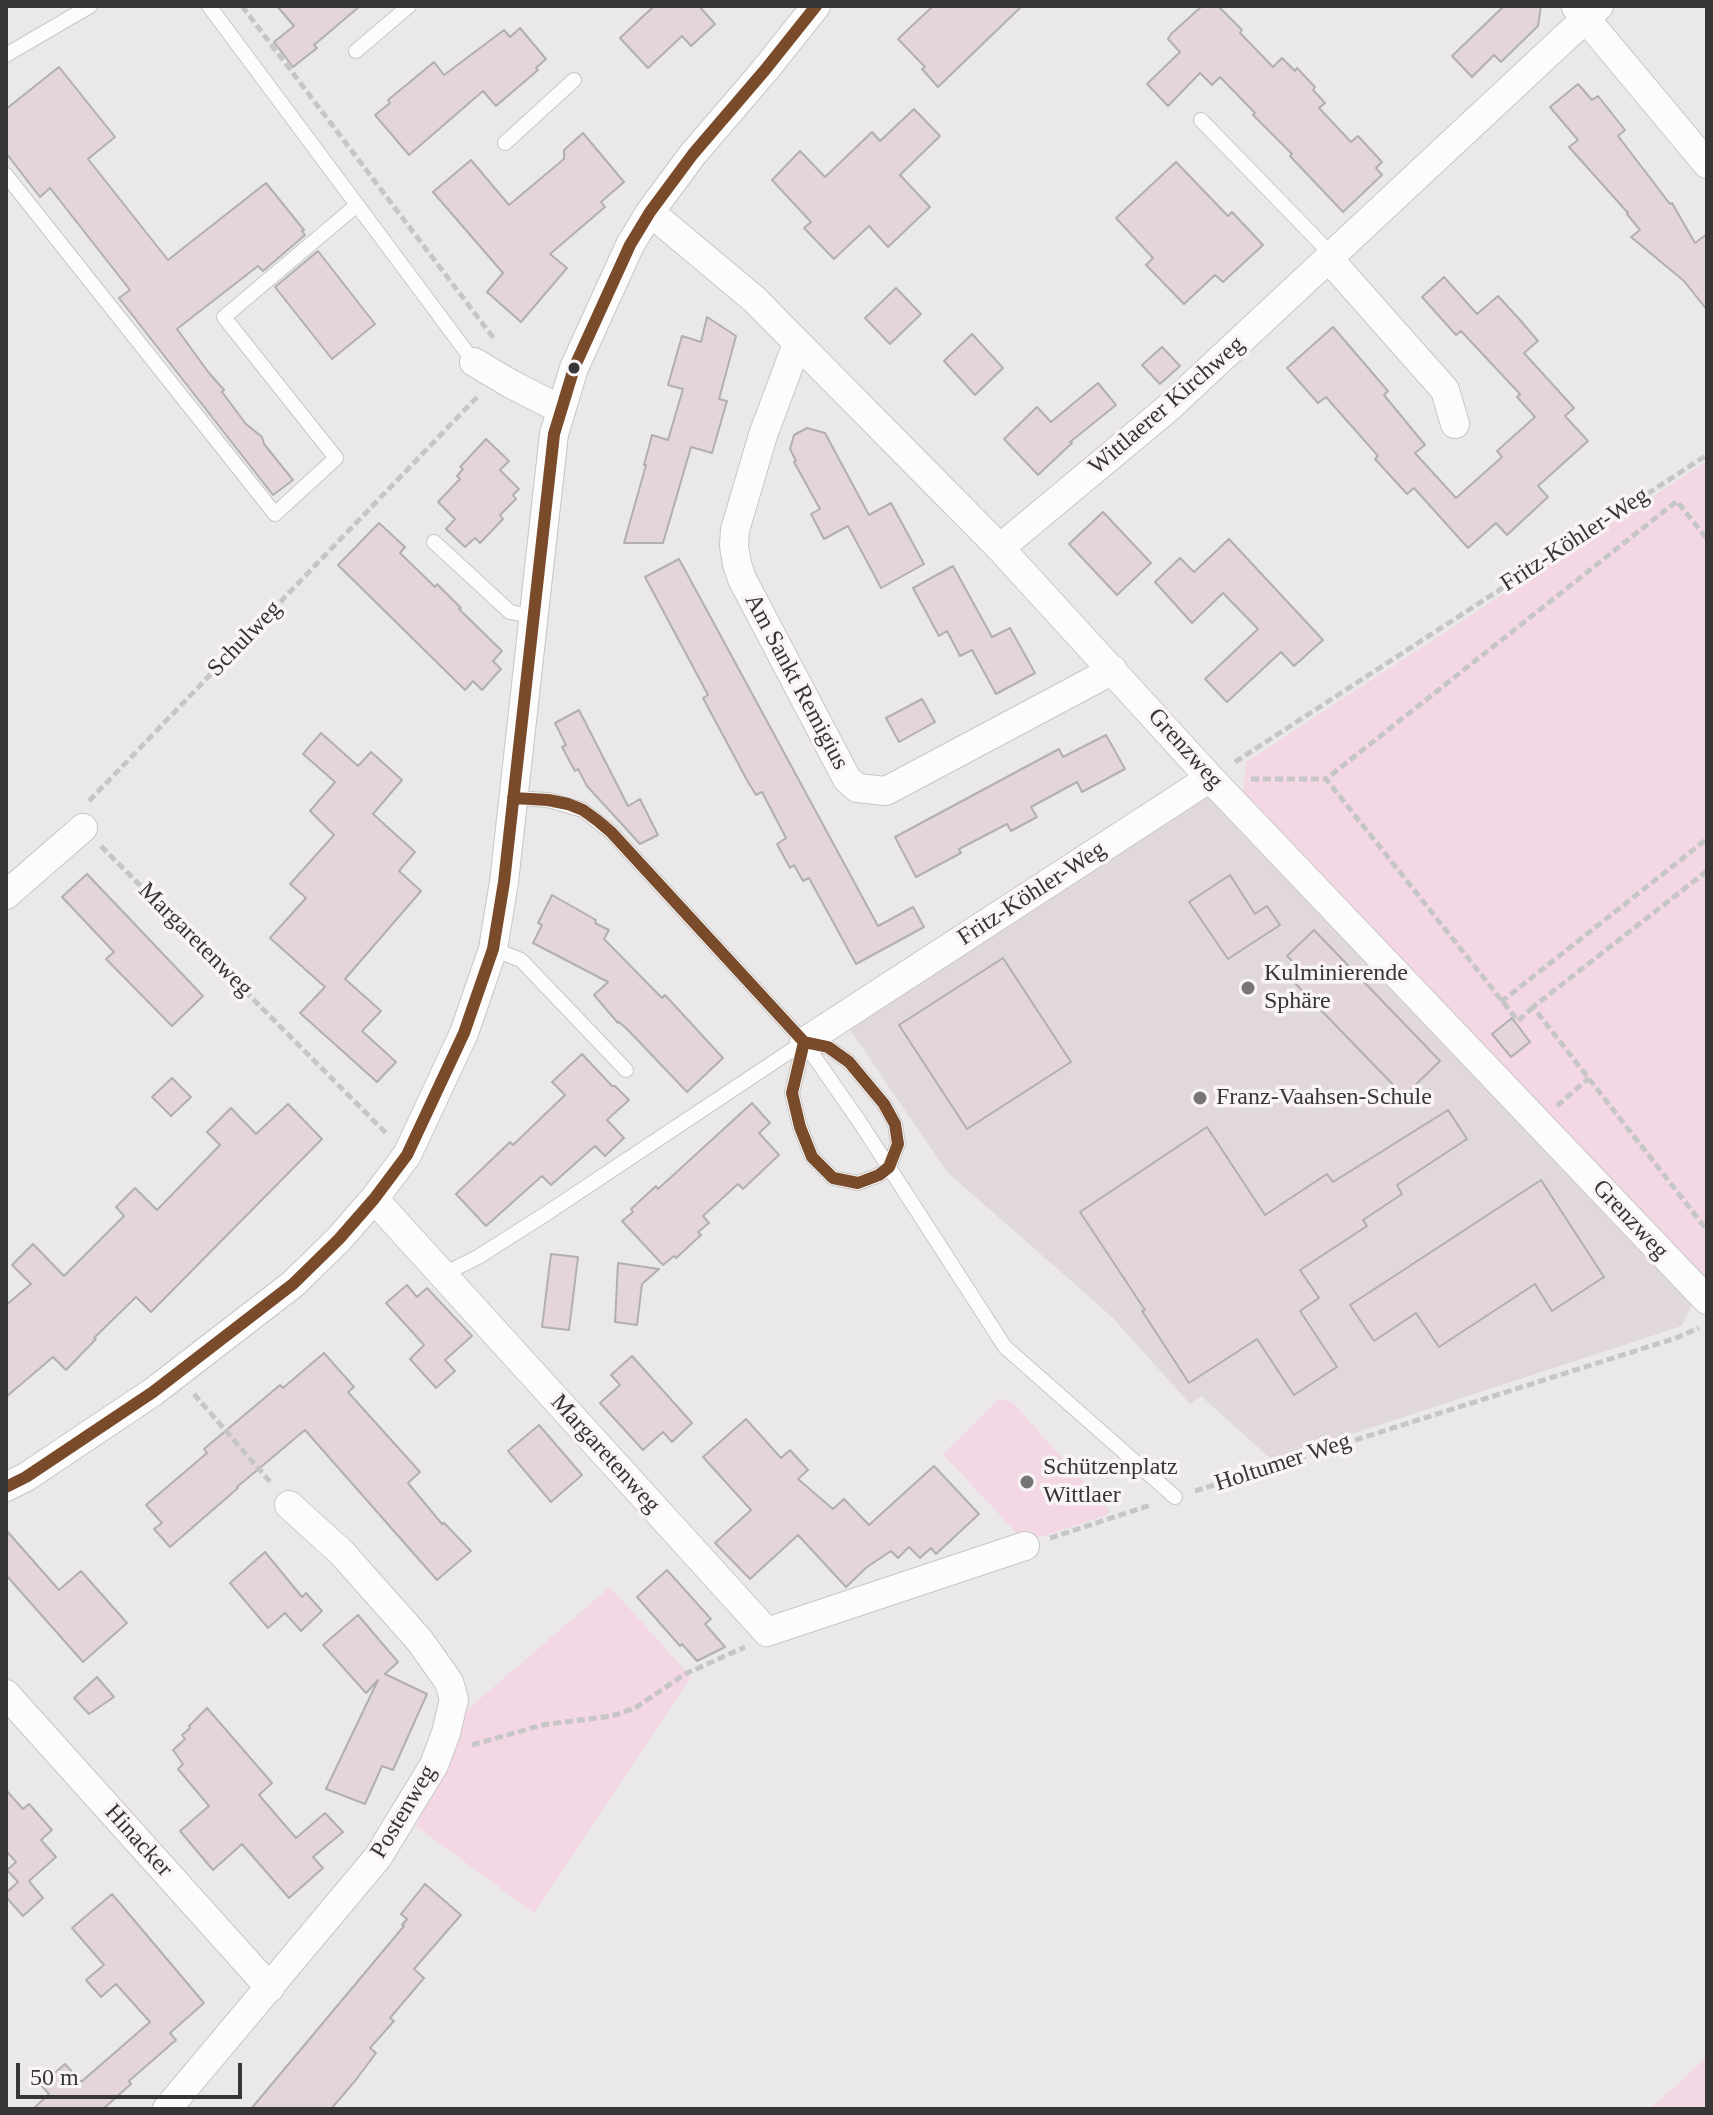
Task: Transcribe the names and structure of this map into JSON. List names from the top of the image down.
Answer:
{
  "streets": {
    "street": [
      "Wittlaerer Kirchweg",
      "Fritz-Köhler-Weg",
      "Am Sankt Remigius",
      "Grenzweg",
      "Margaretenweg",
      "Postenweg",
      "Hinacker"
    ],
    "path": ["Schulweg", "Holtumer Weg"]
  },
  "crossings": [
    ["Wittlaerer Kirchweg", "Grenzweg"],
    ["Fritz-Köhler-Weg", "Grenzweg"],
    ["Fritz-Köhler-Weg", "Margaretenweg"],
    ["Schulweg", "Margaretenweg"],
    ["Am Sankt Remigius", "Grenzweg"],
    ["Postenweg", "Hinacker"]
  ],
  "places": ["Kulminierende Sphäre", "Franz-Vaahsen-Schule", "Schützenplatz Wittlaer"],
  "scale_bar": "50 m"
}
